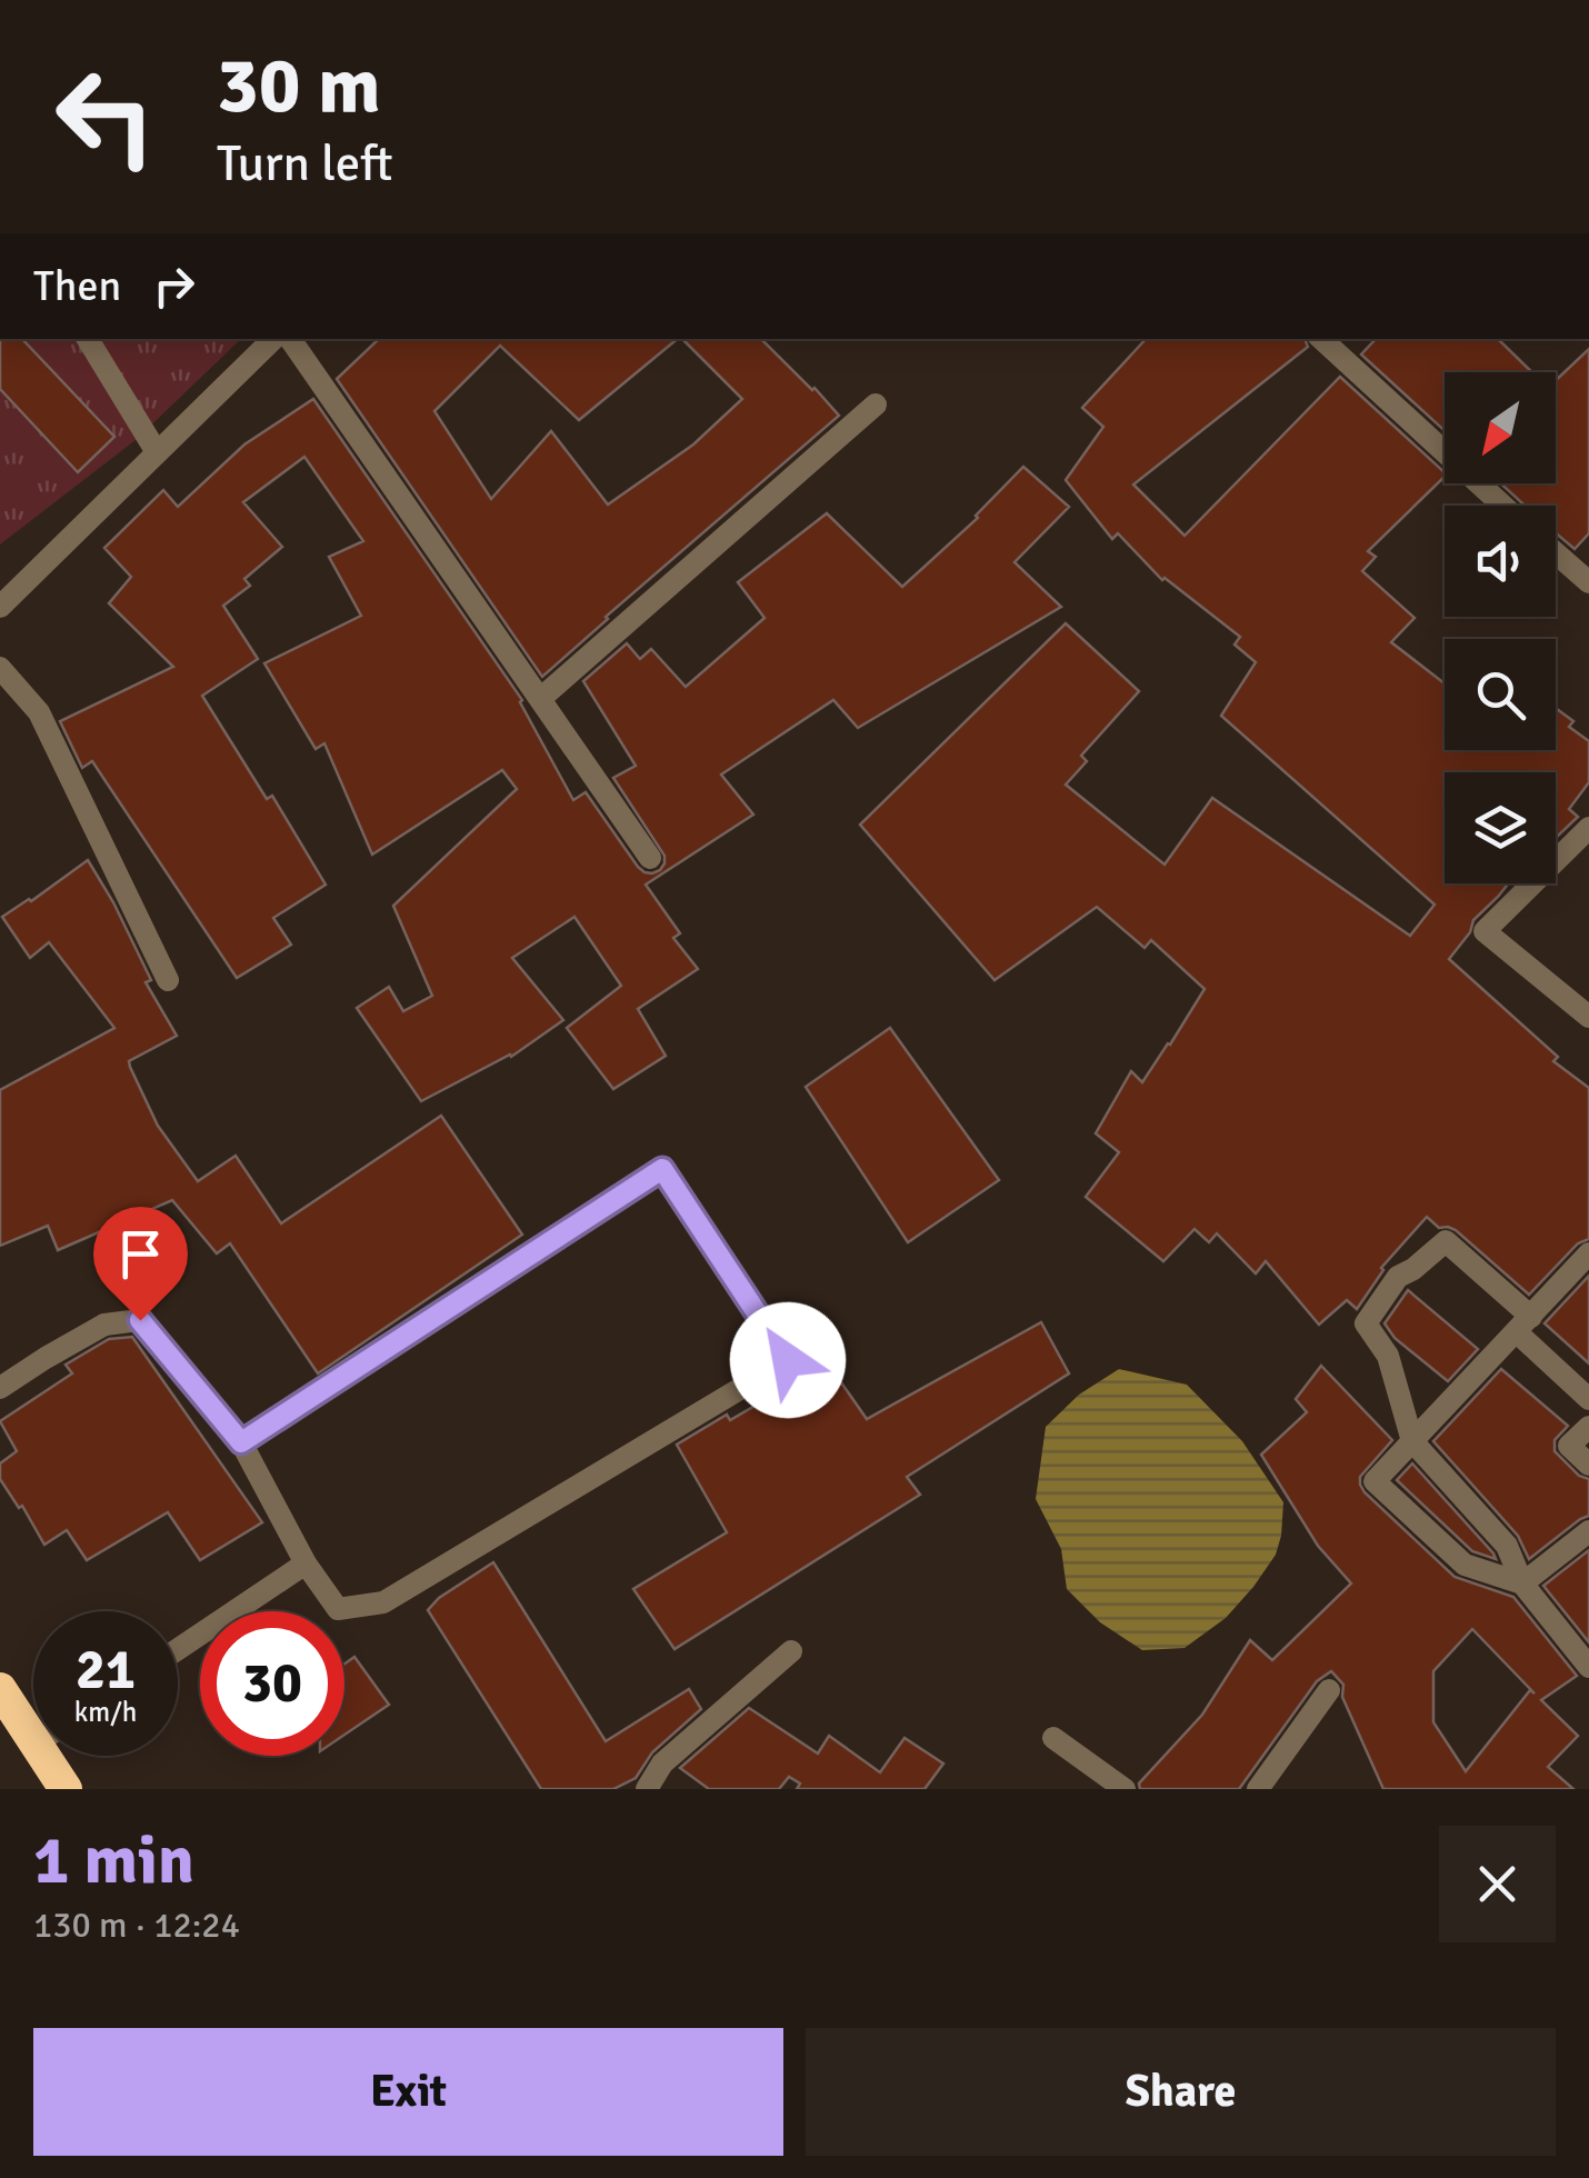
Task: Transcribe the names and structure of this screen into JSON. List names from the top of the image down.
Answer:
{
  "north": "bottom left",
  "page": {
    "turn": ["30 m", "Turn left"],
    "then": "Then",
    "speed": "21 km/h",
    "limit": "30",
    "heading": ["1 min", "130 m · 12:24"],
    "buttons": ["Exit", "Share"]
  }
}
